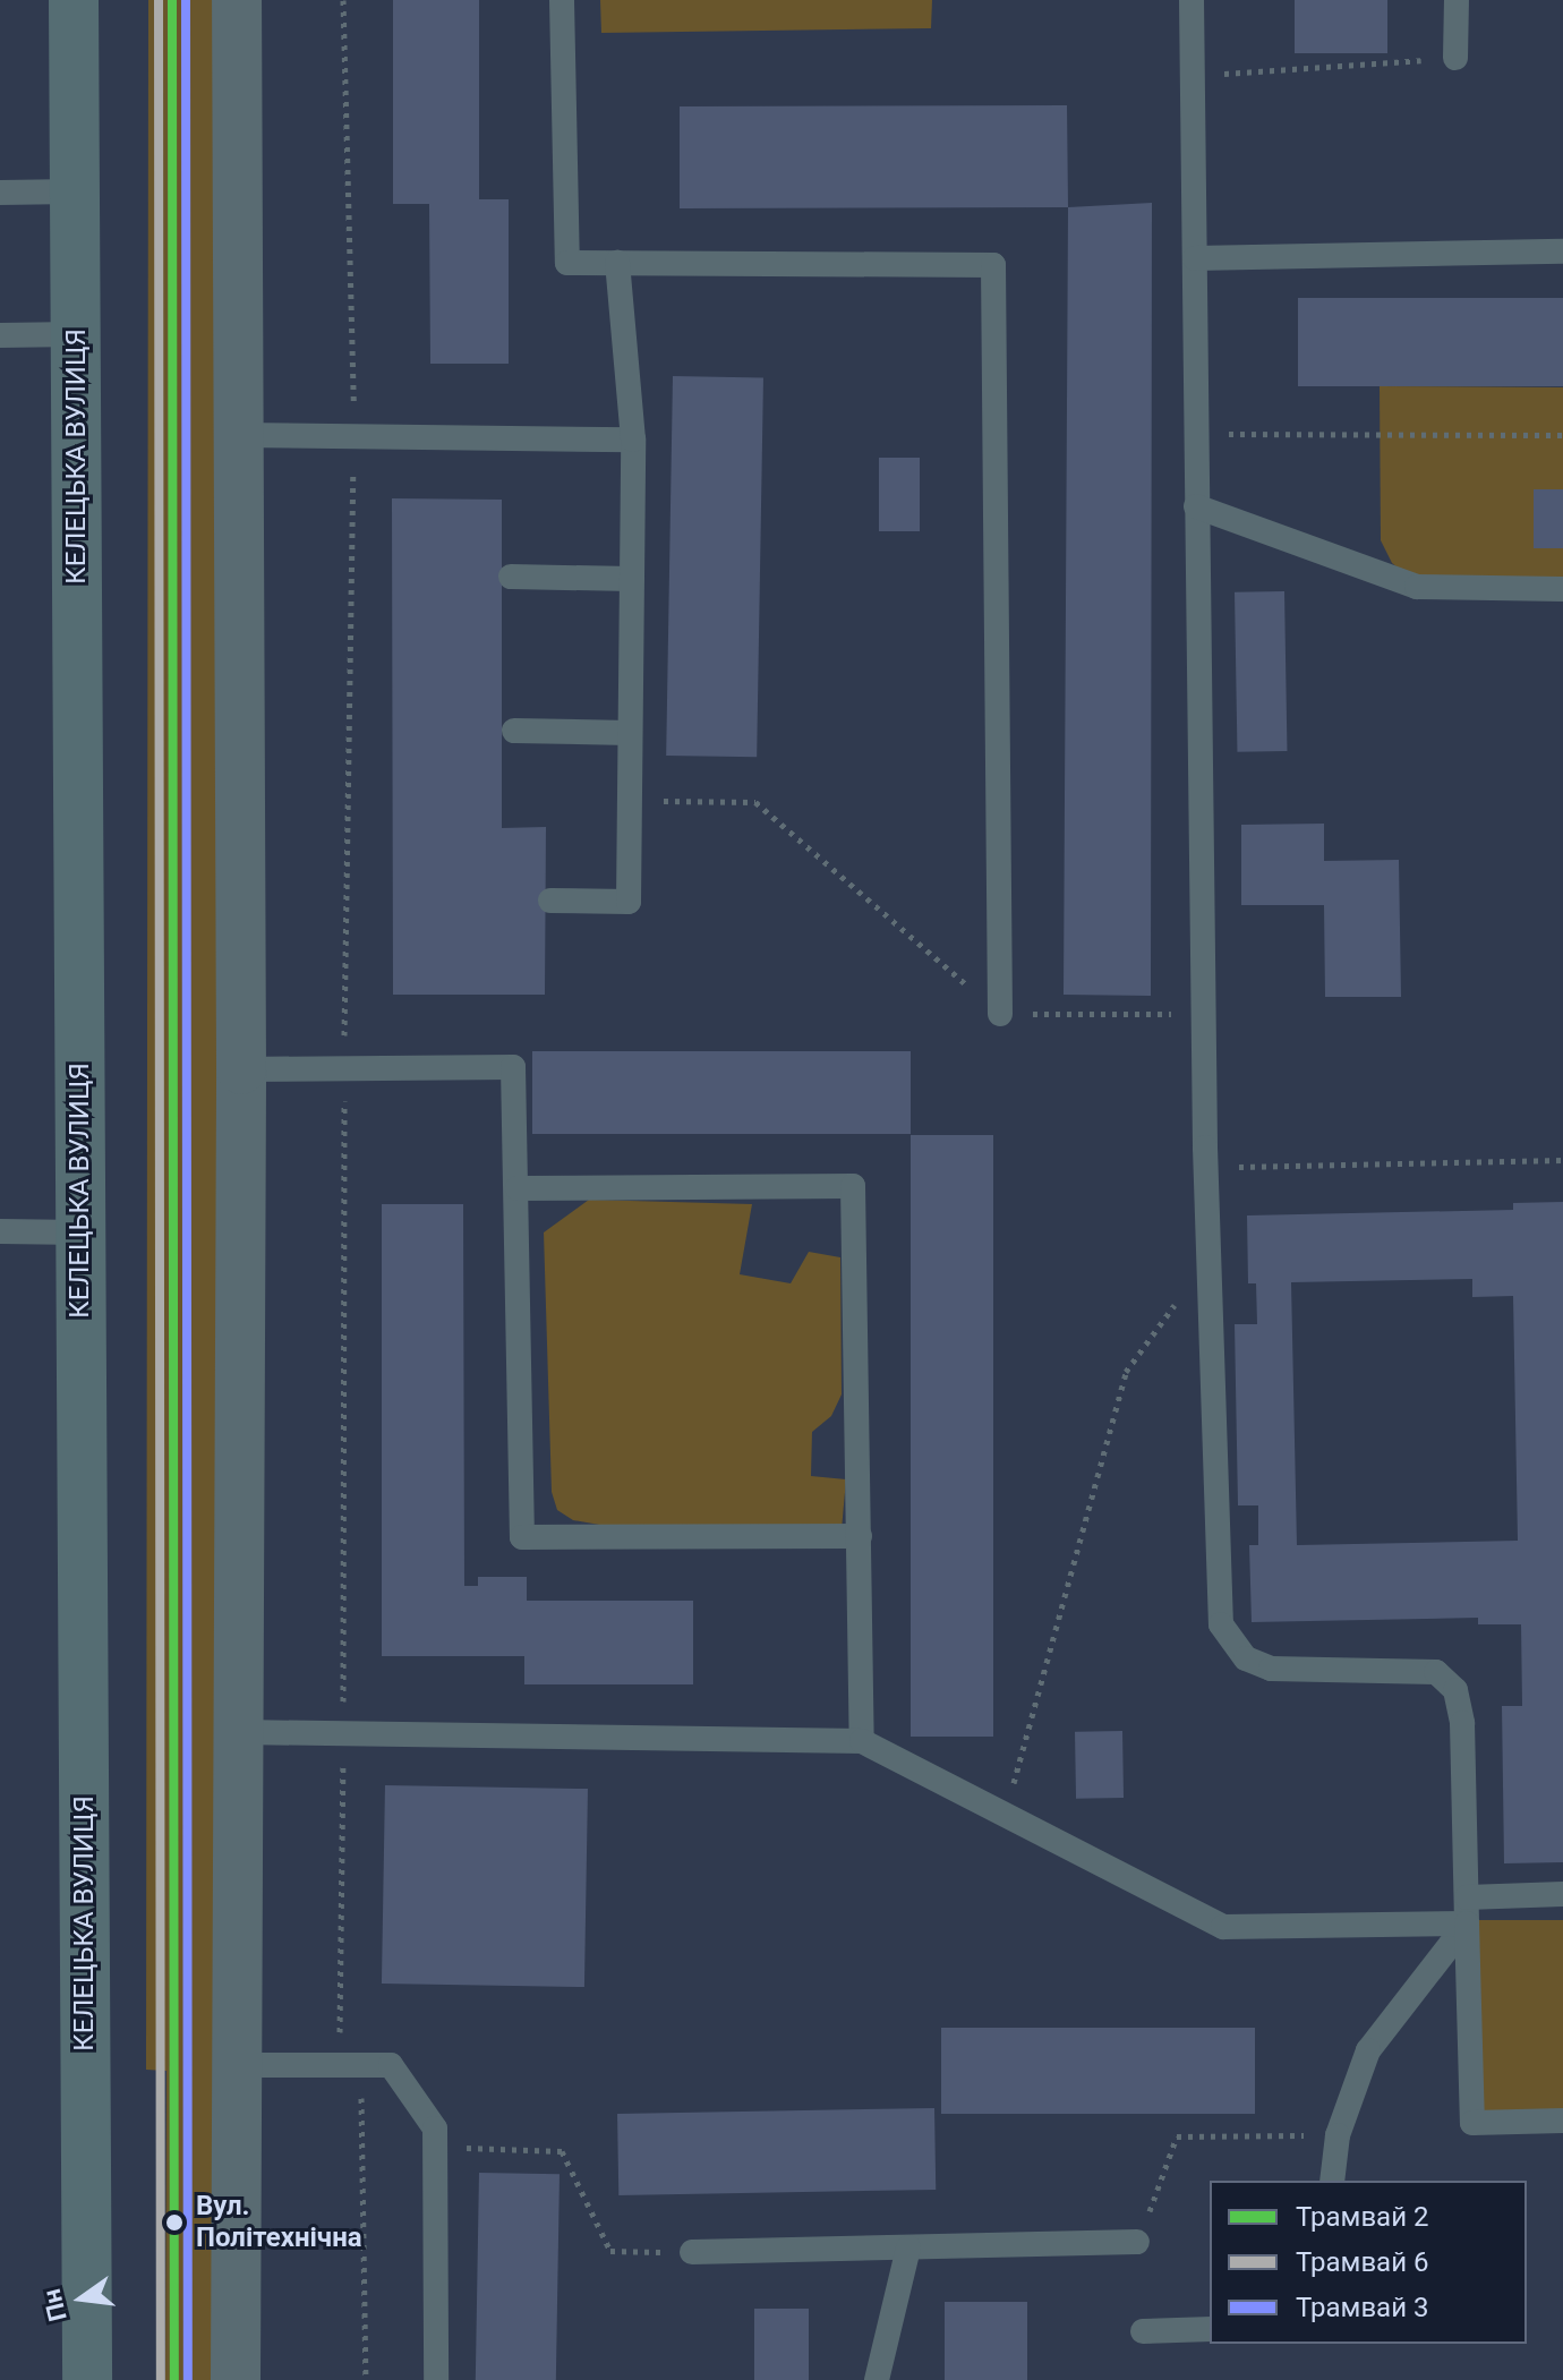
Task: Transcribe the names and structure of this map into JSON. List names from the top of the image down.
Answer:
{
  "streets": {
    "main road": ["КЕЛЕЦЬКА ВУЛИЦЯ"]
  },
  "places": ["Вул. Політехнічна"],
  "lines": ["tram line 2", "tram line 6", "tram line 3"],
  "legend": ["Трамвай 2", "Трамвай 6", "Трамвай 3"],
  "north": "left"
}
